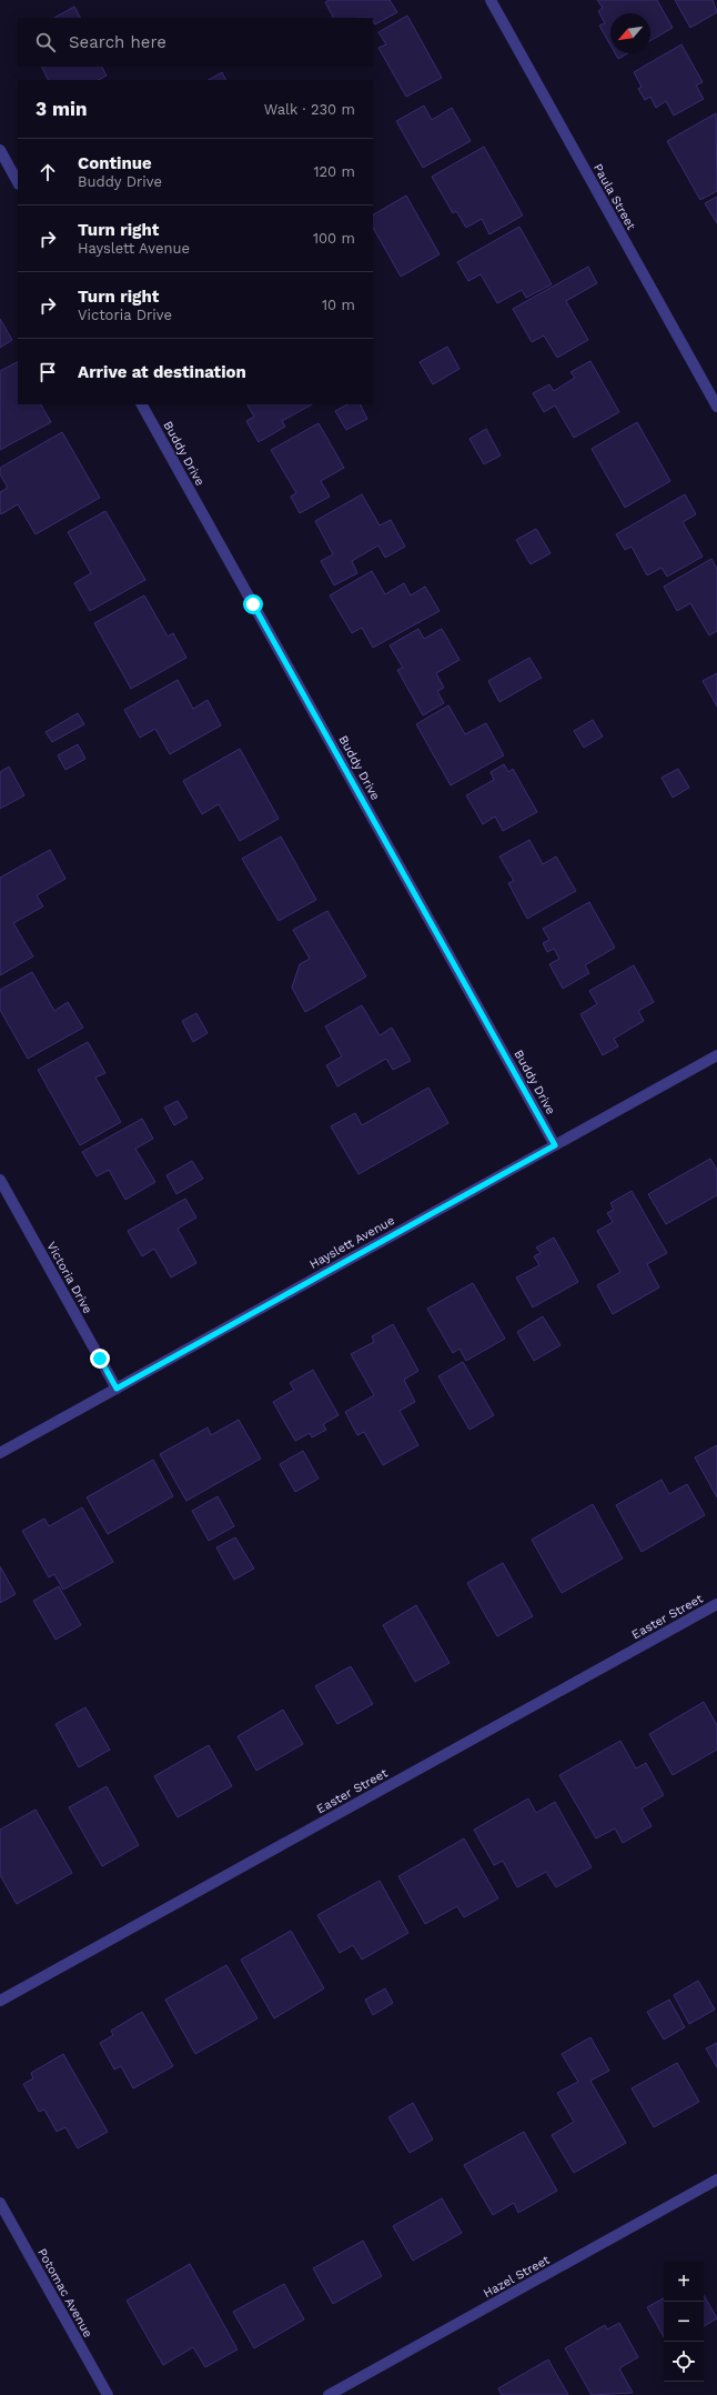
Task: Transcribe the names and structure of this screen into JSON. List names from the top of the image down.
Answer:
{
  "streets": {
    "street": [
      "Paula Street",
      "Buddy Drive",
      "Hayslett Avenue",
      "Victoria Drive",
      "Easter Street",
      "Hazel Street",
      "Potomac Avenue"
    ]
  },
  "crossings": [
    ["Buddy Drive", "Hayslett Avenue"],
    ["Hayslett Avenue", "Victoria Drive"]
  ],
  "north": "bottom left",
  "page": {
    "search": "Search here",
    "heading": ["3 min", "Walk · 230 m"],
    "list": [
      ["Continue", "Buddy Drive", "120 m"],
      ["Turn right", "Hayslett Avenue", "100 m"],
      ["Turn right", "Victoria Drive", "10 m"],
      "Arrive at destination"
    ],
    "map_buttons": ["+", "−"]
  }
}
